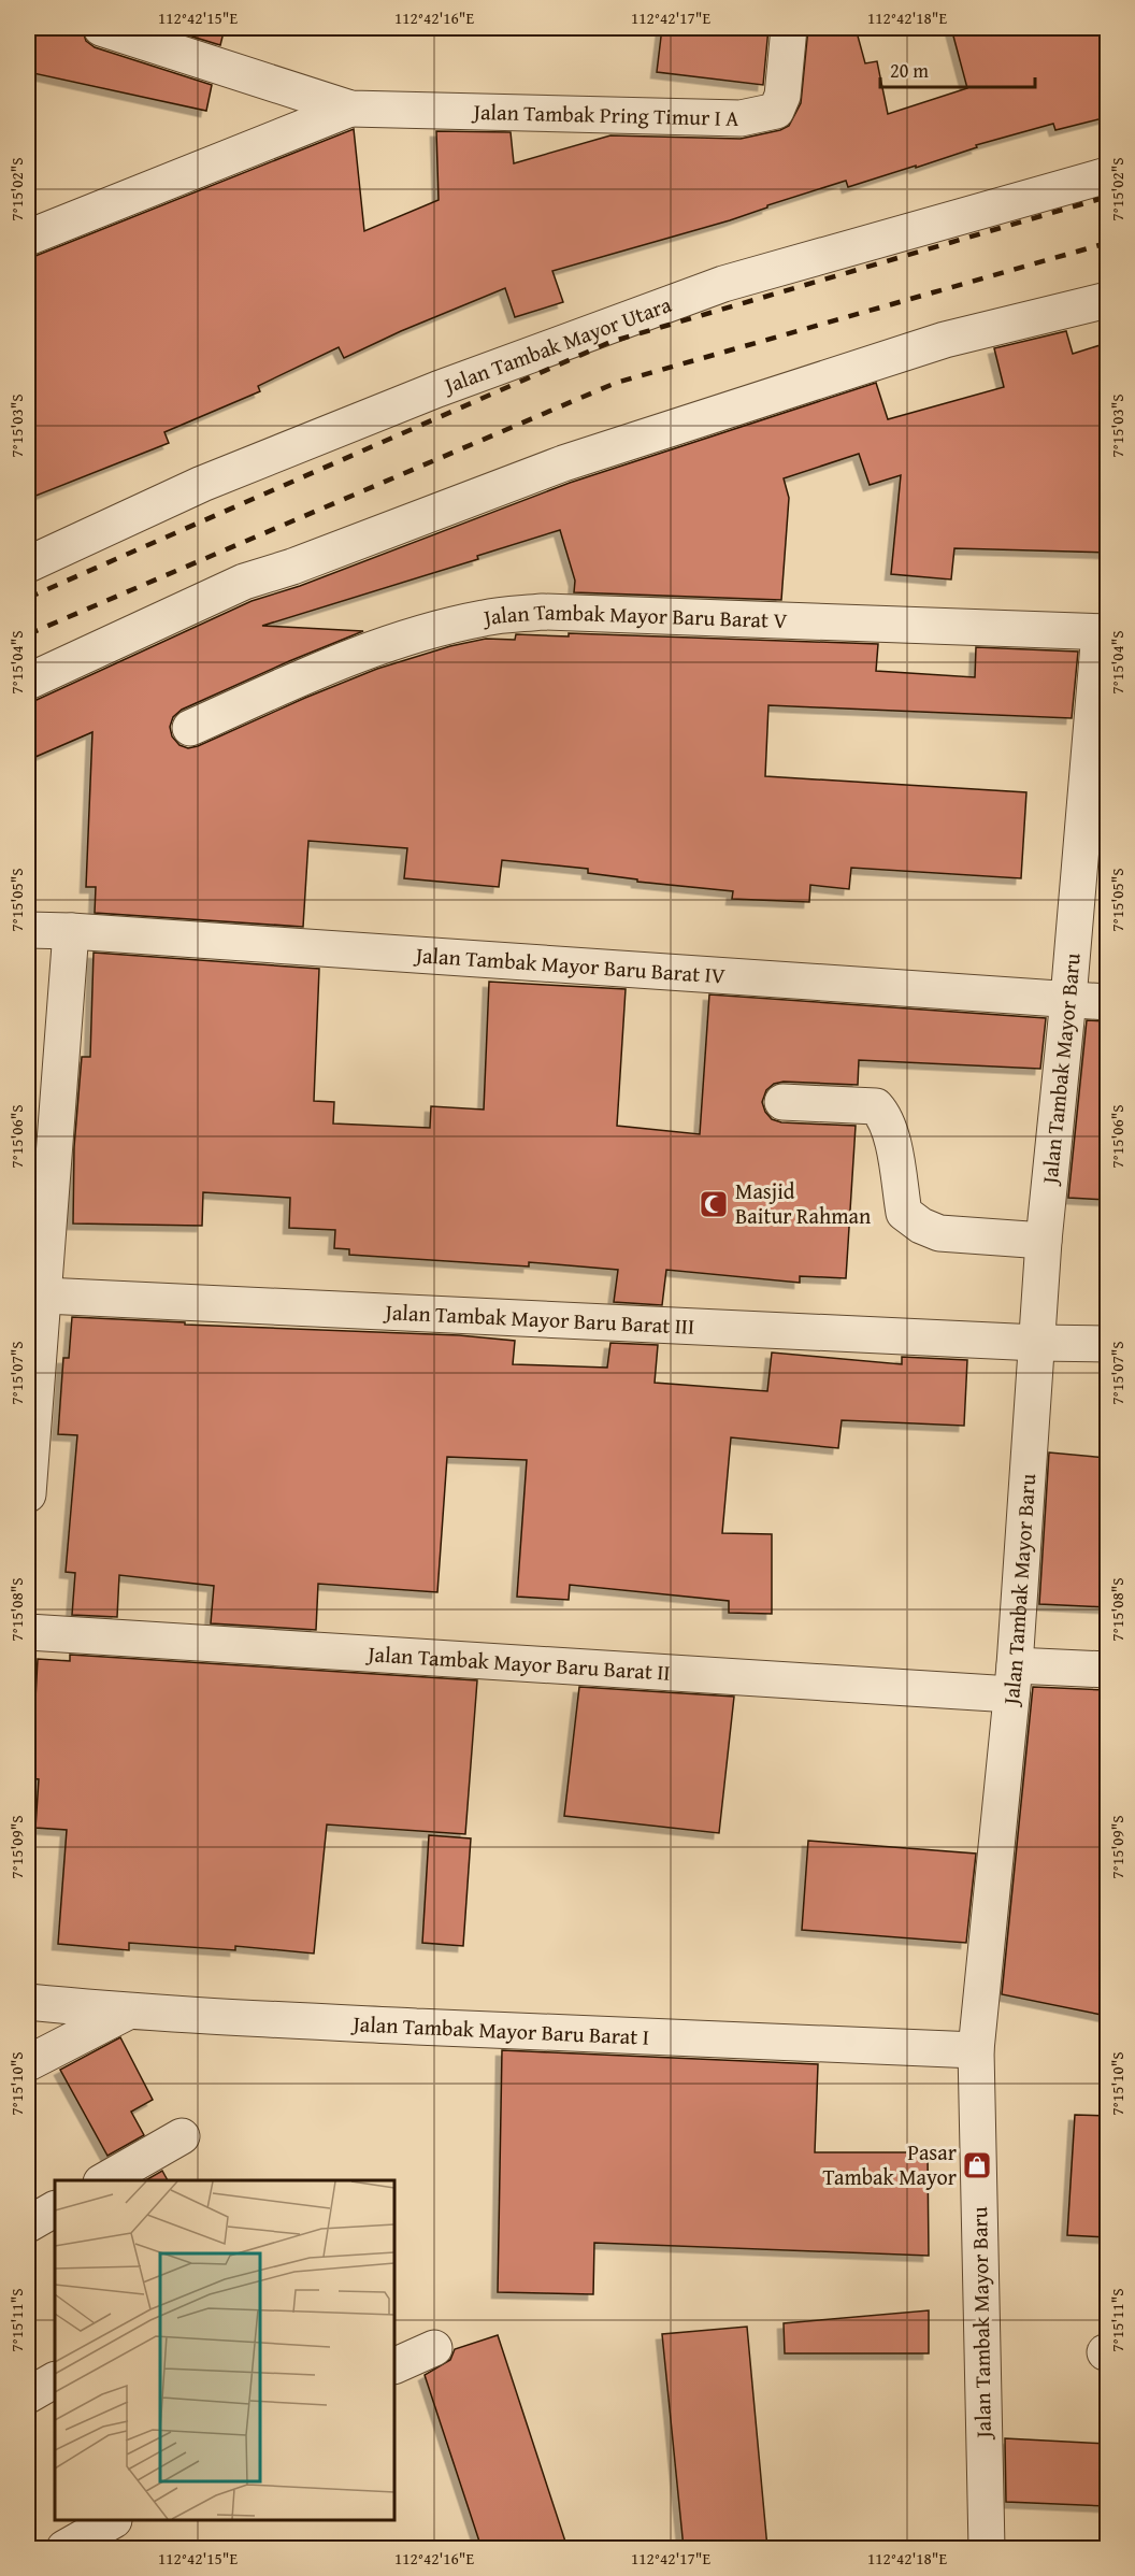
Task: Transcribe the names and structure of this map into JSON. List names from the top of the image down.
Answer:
{
  "streets": {
    "street": [
      "Jalan Tambak Pring Timur I A",
      "Jalan Tambak Mayor Utara",
      "Jalan Tambak Mayor Baru Barat V",
      "Jalan Tambak Mayor Baru Barat IV",
      "Jalan Tambak Mayor Baru",
      "Jalan Tambak Mayor Baru Barat III",
      "Jalan Tambak Mayor Baru Barat II",
      "Jalan Tambak Mayor Baru Barat I"
    ]
  },
  "crossings": [
    ["Jalan Tambak Mayor Baru Barat V", "Jalan Tambak Mayor Baru"],
    ["Jalan Tambak Mayor Baru Barat IV", "Jalan Tambak Mayor Baru"],
    ["Jalan Tambak Mayor Baru", "Jalan Tambak Mayor Baru Barat III"],
    ["Jalan Tambak Mayor Baru", "Jalan Tambak Mayor Baru Barat II"],
    ["Jalan Tambak Mayor Baru", "Jalan Tambak Mayor Baru Barat I"]
  ],
  "places": {
    "mosque": ["Masjid Baitur Rahman"],
    "shop": ["Pasar Tambak Mayor"]
  },
  "scale_bar": "20 m",
  "coordinates": [
    "112°42'15\"E",
    "112°42'16\"E",
    "112°42'17\"E",
    "112°42'18\"E",
    "7°15'02\"S",
    "7°15'03\"S",
    "7°15'04\"S",
    "7°15'05\"S",
    "7°15'06\"S",
    "7°15'07\"S",
    "7°15'08\"S",
    "7°15'09\"S",
    "7°15'10\"S",
    "7°15'11\"S"
  ]
}
